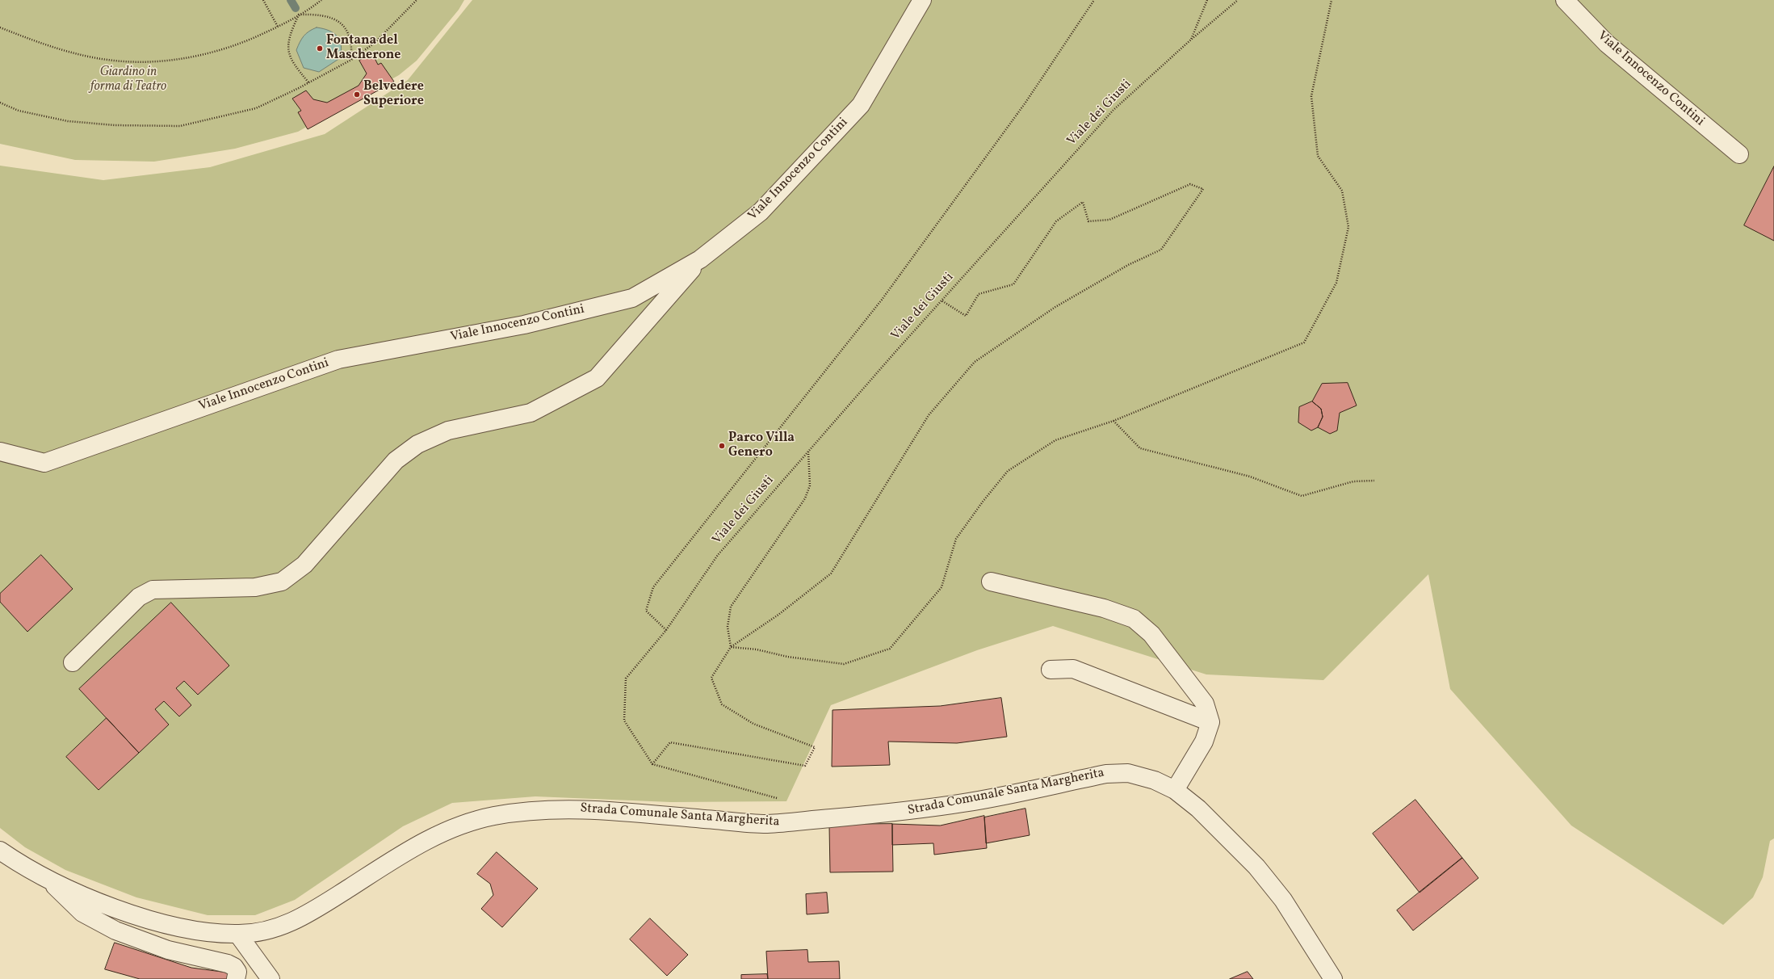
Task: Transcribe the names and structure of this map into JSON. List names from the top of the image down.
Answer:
{
  "streets": {
    "street": ["Viale Innocenzo Contini", "Strada Comunale Santa Margherita"],
    "path": ["Viale dei Giusti"]
  },
  "parks": ["Giardino in forma di Teatro"],
  "places": ["Fontana del Mascherone", "Belvedere Superiore", "Parco Villa Genero"]
}
